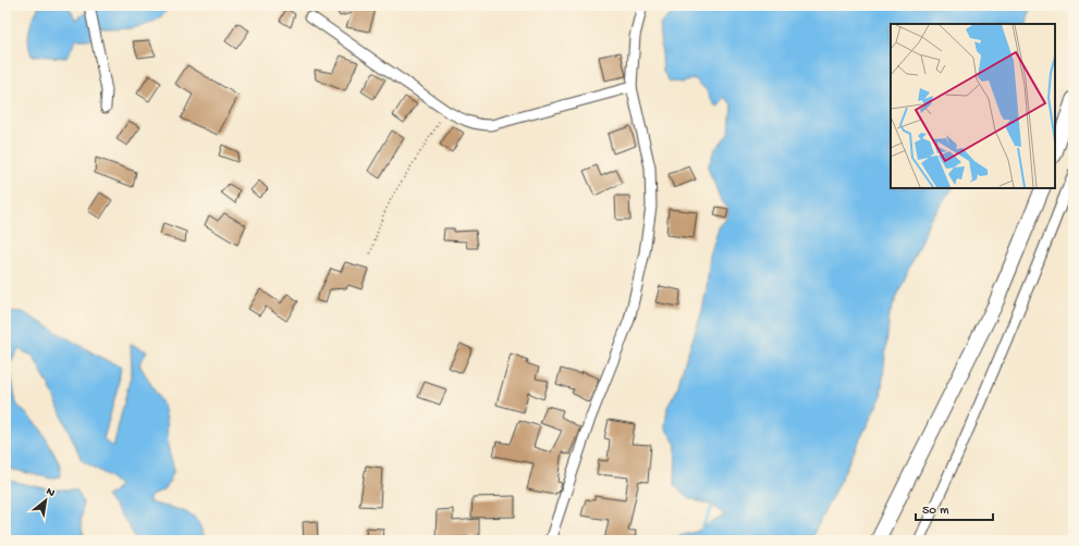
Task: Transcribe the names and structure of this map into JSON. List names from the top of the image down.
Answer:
{
  "scale_bar": "50 m",
  "north": "top right"
}
